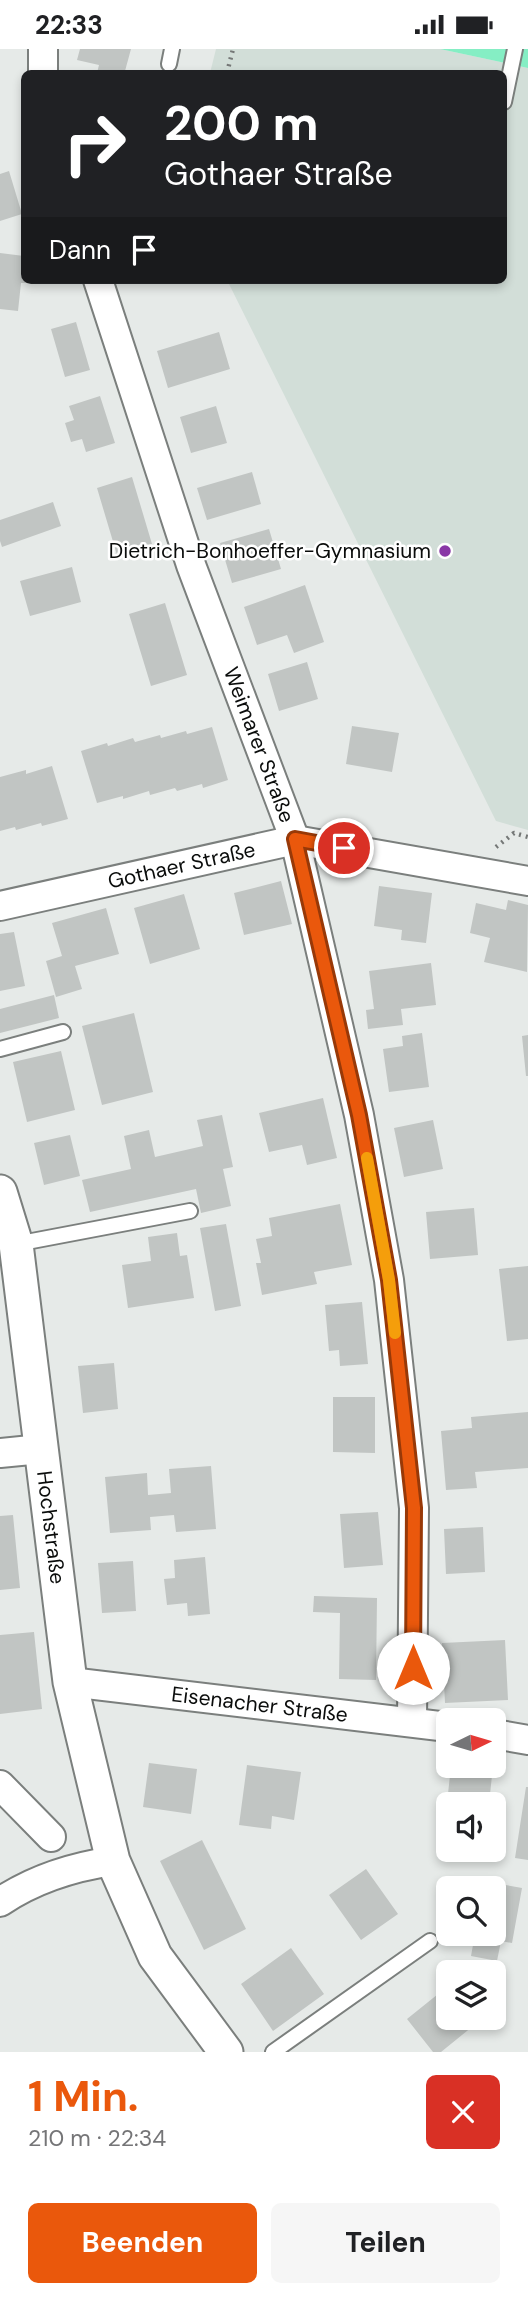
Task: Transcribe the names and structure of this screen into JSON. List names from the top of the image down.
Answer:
{
  "streets": {
    "street": [
      "Weimarer Straße",
      "Gothaer Straße",
      "Hochstraße",
      "Eisenacher Straße"
    ]
  },
  "crossings": [
    ["Weimarer Straße", "Gothaer Straße"],
    ["Weimarer Straße", "Eisenacher Straße"],
    ["Hochstraße", "Eisenacher Straße"]
  ],
  "places": ["Dietrich-Bonhoeffer-Gymnasium"],
  "north": "right",
  "page": {
    "status": "22:33",
    "turn": ["200 m", "Gothaer Straße"],
    "then": "Dann",
    "heading": ["1 Min.", "210 m · 22:34"],
    "buttons": ["Beenden", "Teilen"]
  }
}
